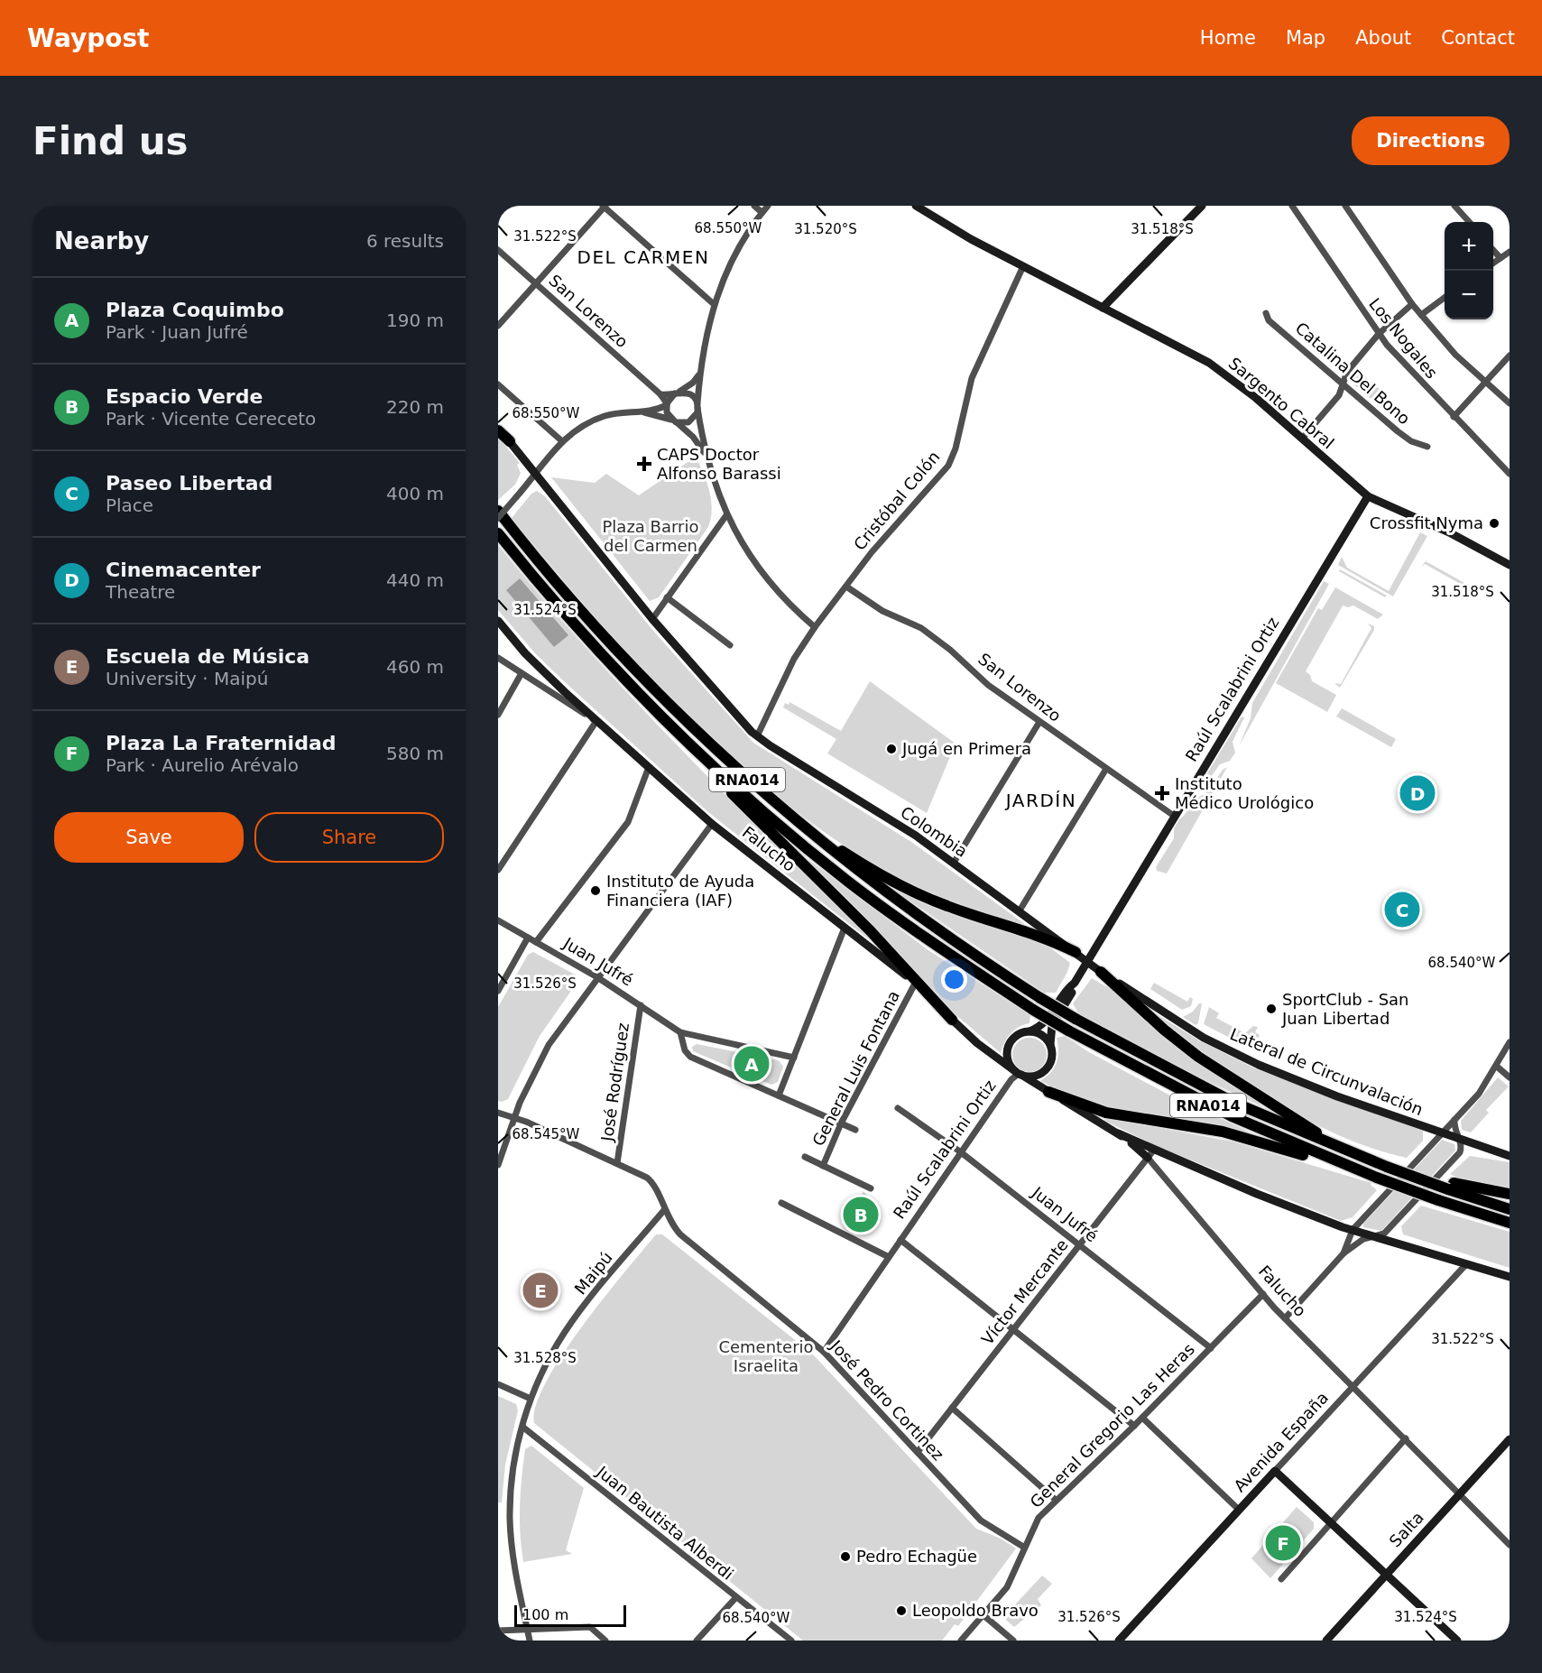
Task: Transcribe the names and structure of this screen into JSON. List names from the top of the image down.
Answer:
{
  "streets": {
    "highway": ["RNA014"],
    "street": [
      "San Lorenzo",
      "Los Nogales",
      "Catalina Del Bono",
      "Sargento Cabral",
      "Cristóbal Colón",
      "Raúl Scalabrini Ortiz",
      "Colombia",
      "Falucho",
      "Juan Jufré",
      "General Luis Fontana",
      "Lateral de Circunvalación",
      "José Rodríguez",
      "Maipú",
      "Víctor Mercante",
      "José Pedro Cortinez",
      "General Gregorio Las Heras",
      "Avenida España",
      "Juan Bautista Alberdi",
      "Salta"
    ]
  },
  "crossings": [
    ["San Lorenzo", "Cristóbal Colón"],
    ["San Lorenzo", "Raúl Scalabrini Ortiz"],
    ["Sargento Cabral", "Cristóbal Colón"],
    ["Sargento Cabral", "Raúl Scalabrini Ortiz"],
    ["Cristóbal Colón", "Colombia"],
    ["Raúl Scalabrini Ortiz", "Colombia"],
    ["Raúl Scalabrini Ortiz", "Falucho"],
    ["Raúl Scalabrini Ortiz", "Juan Jufré"],
    ["Raúl Scalabrini Ortiz", "Lateral de Circunvalación"],
    ["Raúl Scalabrini Ortiz", "José Pedro Cortinez"],
    ["Colombia", "Lateral de Circunvalación"],
    ["Falucho", "General Luis Fontana"],
    ["Falucho", "Víctor Mercante"],
    ["Falucho", "General Gregorio Las Heras"],
    ["Falucho", "Avenida España"],
    ["Falucho", "Salta"],
    ["Juan Jufré", "José Rodríguez"],
    ["Juan Jufré", "Víctor Mercante"],
    ["Juan Jufré", "General Gregorio Las Heras"],
    ["José Rodríguez", "José Pedro Cortinez"],
    ["Maipú", "José Pedro Cortinez"],
    ["Maipú", "Juan Bautista Alberdi"],
    ["Víctor Mercante", "José Pedro Cortinez"],
    ["José Pedro Cortinez", "General Gregorio Las Heras"]
  ],
  "districts": ["DEL CARMEN", "JARDÍN"],
  "parks": ["Plaza Barrio del Carmen", "Cementerio Israelita"],
  "places": {
    "health": ["CAPS Doctor Alfonso Barassi", "Instituto Médico Urológico"],
    "other": [
      "Crossfit Nyma",
      "Jugá en Primera",
      "Instituto de Ayuda Financiera (IAF)",
      "SportClub - San Juan Libertad",
      "Pedro Echagüe",
      "Leopoldo Bravo"
    ]
  },
  "scale_bar": "100 m",
  "page": {
    "header": "Waypost",
    "nav": [
      "Home",
      "Map",
      "About",
      "Contact"
    ],
    "buttons": [
      "Directions",
      ["Save", "Share"]
    ],
    "title": "Find us",
    "heading": ["Nearby", "6 results"],
    "map_buttons": ["+", "−"],
    "list": [
      {
        "mark": "A",
        "name": "Plaza Coquimbo",
        "note": "Park · Juan Jufré",
        "value": "190 m"
      },
      {
        "mark": "B",
        "name": "Espacio Verde",
        "note": "Park · Vicente Cereceto",
        "value": "220 m"
      },
      {
        "mark": "C",
        "name": "Paseo Libertad",
        "note": "Place",
        "value": "400 m"
      },
      {
        "mark": "D",
        "name": "Cinemacenter",
        "note": "Theatre",
        "value": "440 m"
      },
      {
        "mark": "E",
        "name": "Escuela de Música",
        "note": "University · Maipú",
        "value": "460 m"
      },
      {
        "mark": "F",
        "name": "Plaza La Fraternidad",
        "note": "Park · Aurelio Arévalo",
        "value": "580 m"
      }
    ],
    "pins": [
      "D",
      "C",
      "A",
      "B",
      "E",
      "F"
    ],
    "scale": "100 m"
  },
  "coordinates": [
    "68.550°W",
    "31.520°S",
    "31.518°S",
    "31.522°S",
    "31.524°S",
    "68.540°W",
    "31.526°S",
    "68.545°W",
    "31.528°S"
  ]
}
